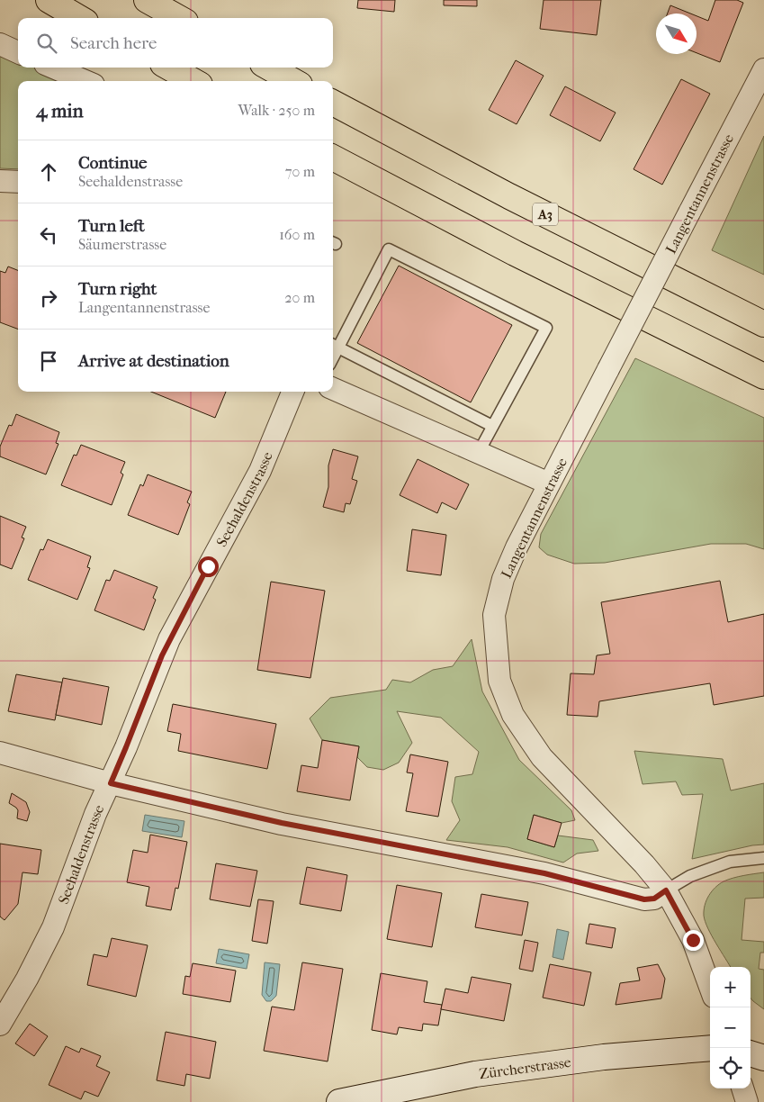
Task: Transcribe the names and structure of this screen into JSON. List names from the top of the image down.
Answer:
{
  "streets": {
    "highway": ["A3"],
    "main road": ["Zürcherstrasse"],
    "street": ["Langentannenstrasse", "Seehaldenstrasse"]
  },
  "north": "bottom right",
  "page": {
    "search": "Search here",
    "heading": ["4 min", "Walk · 250 m"],
    "list": [
      ["Continue", "Seehaldenstrasse", "70 m"],
      ["Turn left", "Säumerstrasse", "160 m"],
      ["Turn right", "Langentannenstrasse", "20 m"],
      "Arrive at destination"
    ],
    "map_buttons": ["+", "−"]
  }
}
